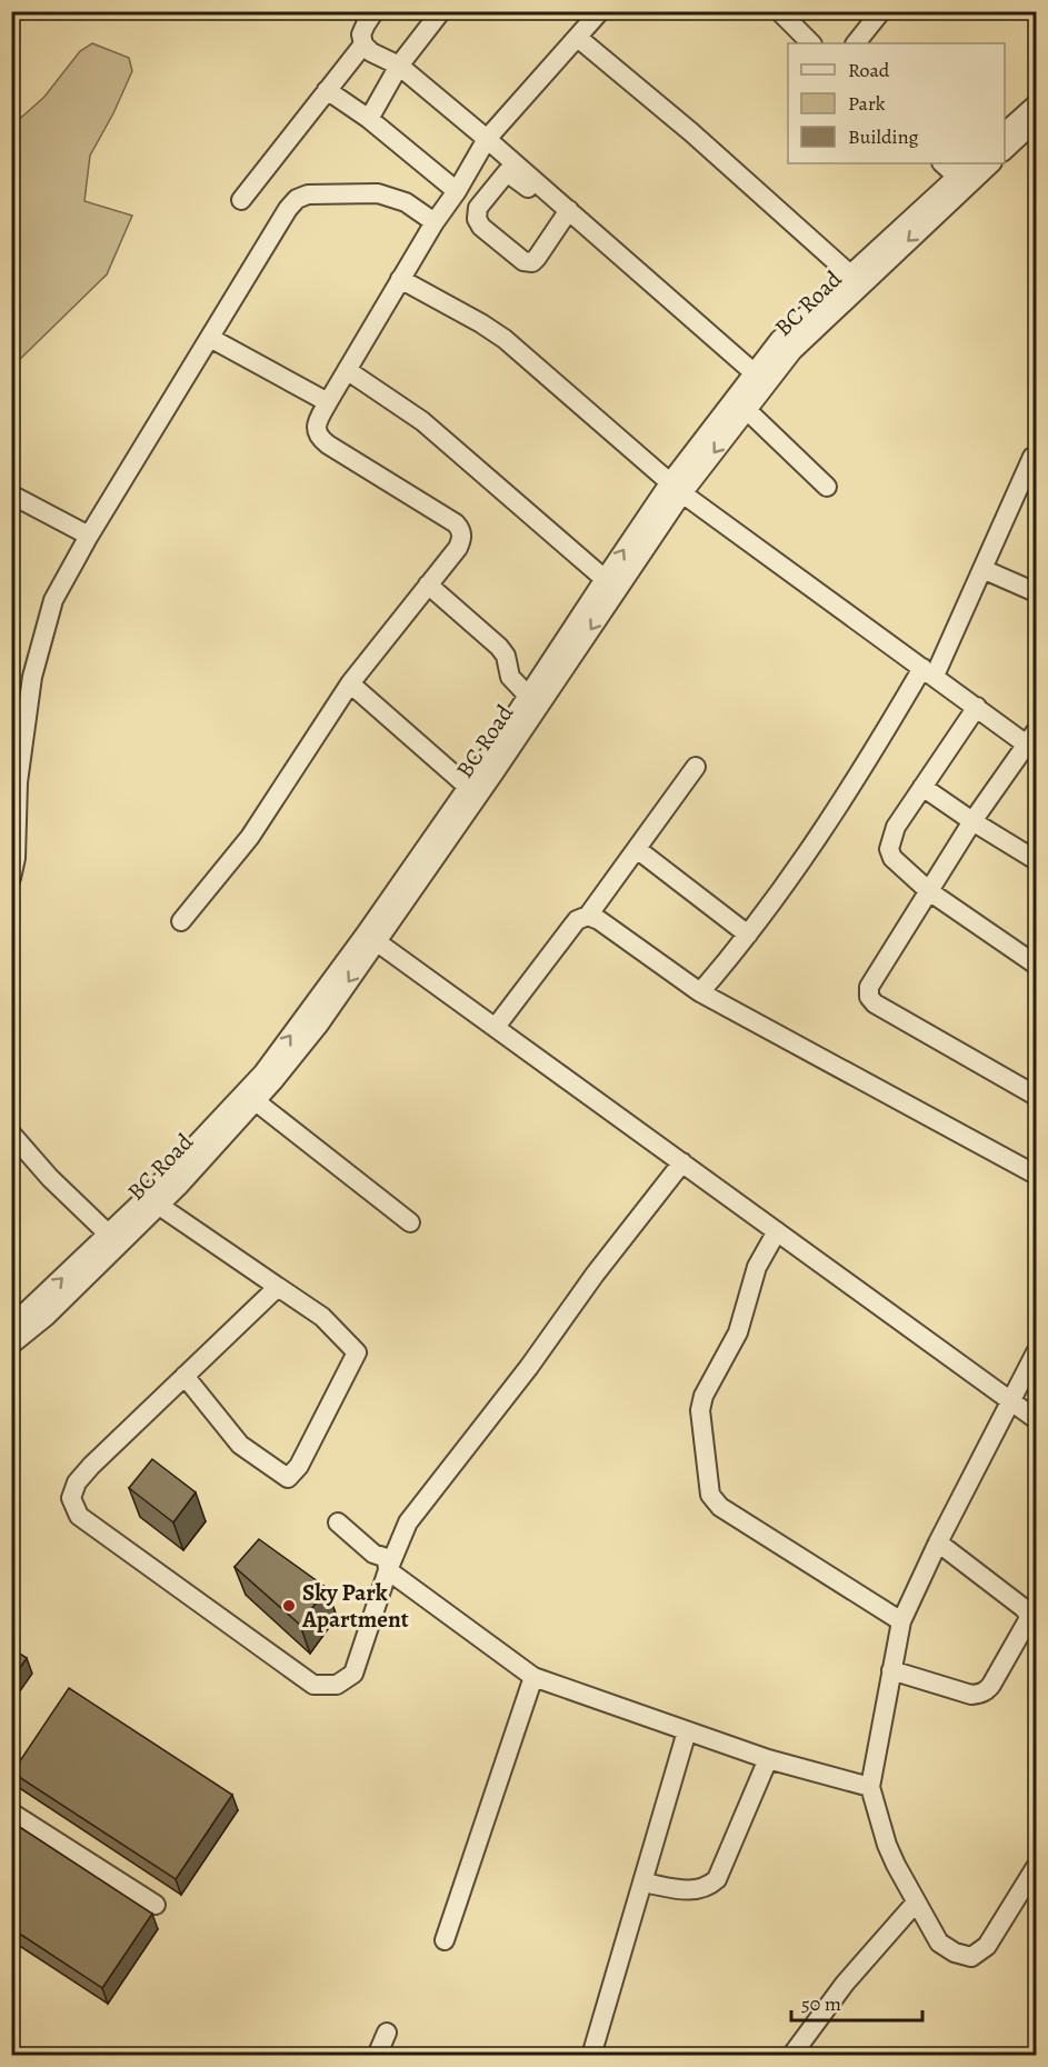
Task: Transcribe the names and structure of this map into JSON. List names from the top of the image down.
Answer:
{
  "streets": {
    "street": ["BC Road"]
  },
  "places": ["Sky Park Apartment"],
  "legend": ["Road", "Park", "Building"],
  "scale_bar": "50 m"
}
